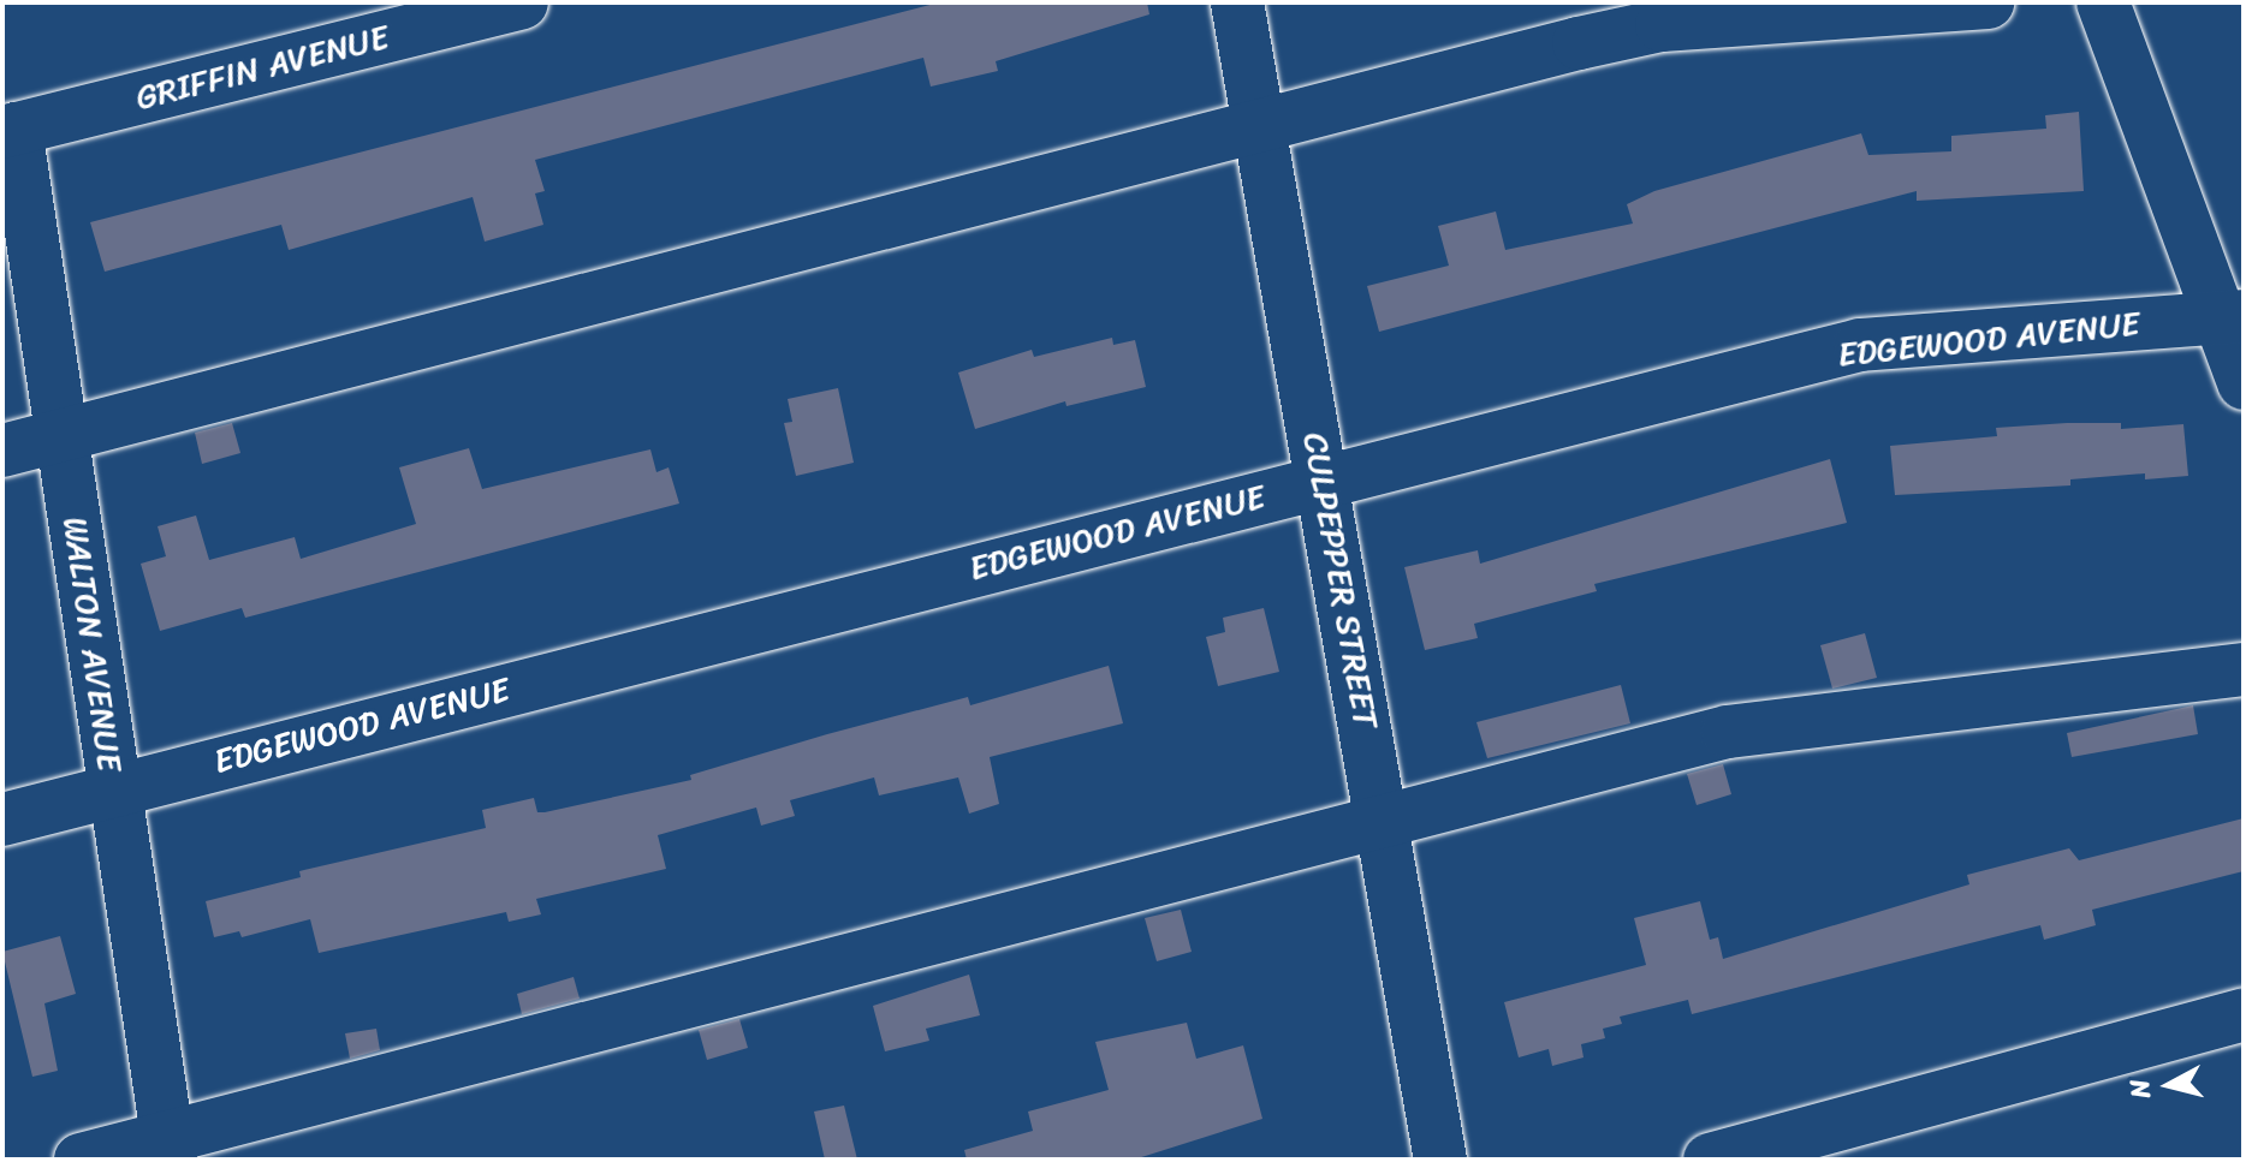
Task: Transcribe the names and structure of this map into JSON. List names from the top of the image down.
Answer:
{
  "streets": {
    "street": [
      "GRIFFIN AVENUE",
      "EDGEWOOD AVENUE",
      "CULPEPPER STREET",
      "WALTON AVENUE"
    ]
  },
  "crossings": [
    ["GRIFFIN AVENUE", "WALTON AVENUE"],
    ["EDGEWOOD AVENUE", "CULPEPPER STREET"],
    ["EDGEWOOD AVENUE", "WALTON AVENUE"]
  ],
  "north": "left"
}
